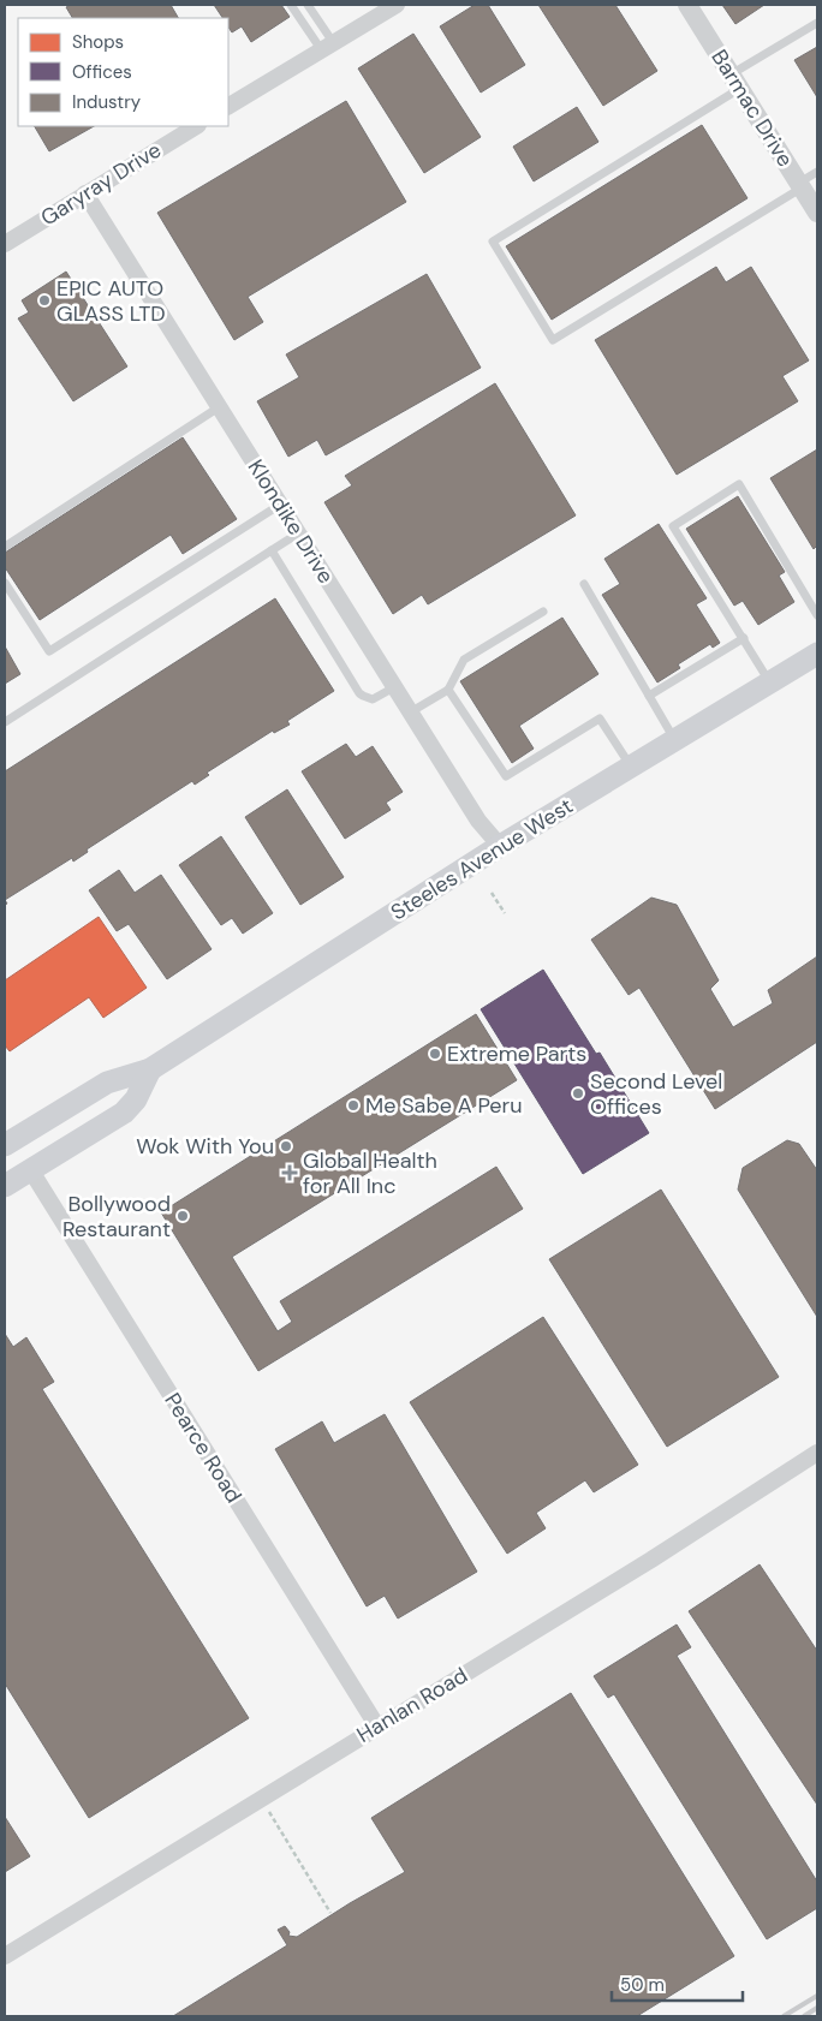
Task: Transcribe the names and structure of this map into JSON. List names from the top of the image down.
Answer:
{
  "streets": {
    "main road": ["Steeles Avenue West"],
    "street": [
      "Barmac Drive",
      "Garyray Drive",
      "Klondike Drive",
      "Pearce Road",
      "Hanlan Road"
    ]
  },
  "crossings": [
    ["Garyray Drive", "Klondike Drive"],
    ["Klondike Drive", "Steeles Avenue West"],
    ["Pearce Road", "Hanlan Road"]
  ],
  "places": {
    "other": [
      "EPIC AUTO GLASS LTD",
      "Extreme Parts",
      "Second Level Offices",
      "Me Sabe A Peru",
      "Wok With You",
      "Bollywood Restaurant"
    ],
    "health": ["Global Health for All Inc"]
  },
  "legend": ["Shops", "Offices", "Industry"],
  "scale_bar": "50 m"
}
